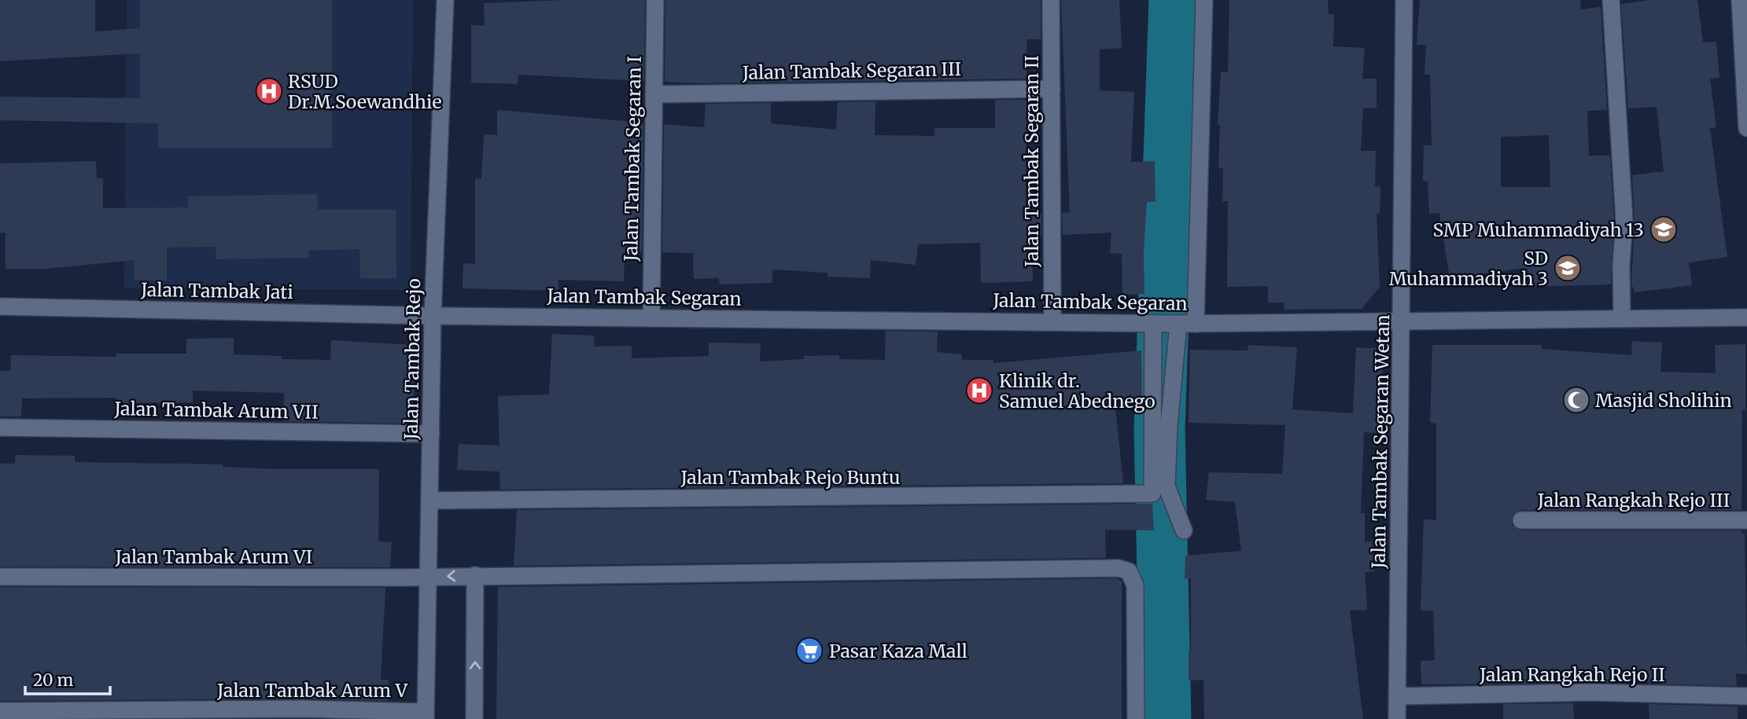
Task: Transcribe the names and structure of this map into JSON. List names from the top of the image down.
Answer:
{
  "streets": {
    "street": [
      "Jalan Tambak Segaran III",
      "Jalan Tambak Segaran I",
      "Jalan Tambak Segaran II",
      "Jalan Tambak Jati",
      "Jalan Tambak Segaran",
      "Jalan Tambak Rejo",
      "Jalan Tambak Arum VII",
      "Jalan Tambak Segaran Wetan",
      "Jalan Tambak Rejo Buntu",
      "Jalan Rangkah Rejo III",
      "Jalan Tambak Arum VI",
      "Jalan Rangkah Rejo II",
      "Jalan Tambak Arum V"
    ]
  },
  "crossings": [
    ["Jalan Tambak Segaran III", "Jalan Tambak Segaran I"],
    ["Jalan Tambak Segaran III", "Jalan Tambak Segaran II"],
    ["Jalan Tambak Segaran I", "Jalan Tambak Segaran"],
    ["Jalan Tambak Segaran II", "Jalan Tambak Segaran"],
    ["Jalan Tambak Jati", "Jalan Tambak Segaran"],
    ["Jalan Tambak Jati", "Jalan Tambak Rejo"],
    ["Jalan Tambak Segaran", "Jalan Tambak Rejo"],
    ["Jalan Tambak Segaran", "Jalan Tambak Segaran Wetan"],
    ["Jalan Tambak Segaran", "Jalan Tambak Rejo Buntu"],
    ["Jalan Tambak Rejo", "Jalan Tambak Arum VII"],
    ["Jalan Tambak Rejo", "Jalan Tambak Rejo Buntu"],
    ["Jalan Tambak Rejo", "Jalan Tambak Arum VI"],
    ["Jalan Tambak Rejo", "Jalan Tambak Arum V"],
    ["Jalan Tambak Segaran Wetan", "Jalan Rangkah Rejo II"]
  ],
  "places": {
    "hospital": ["RSUD Dr.M.Soewandhie", "Klinik dr. Samuel Abednego"],
    "school or university": ["SMP Muhammadiyah 13", "SD Muhammadiyah 3"],
    "mosque": ["Masjid Sholihin"],
    "supermarket": ["Pasar Kaza Mall"]
  },
  "scale_bar": "20 m"
}
